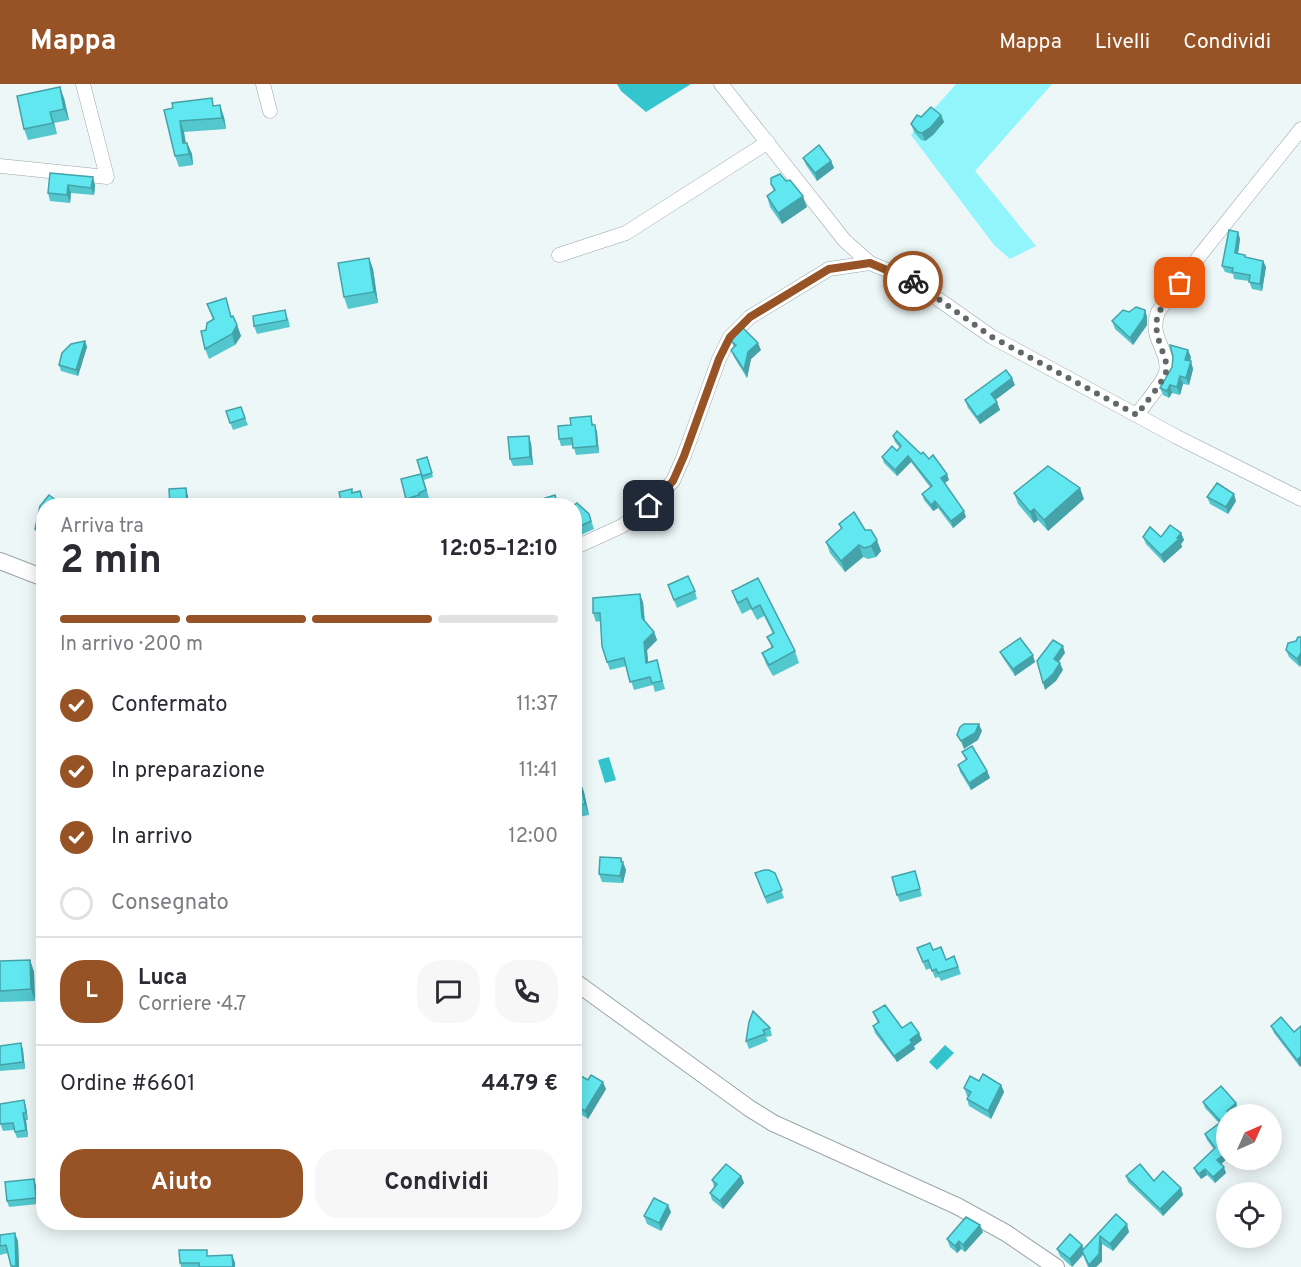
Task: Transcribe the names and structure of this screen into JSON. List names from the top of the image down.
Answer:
{
  "north": "top right",
  "page": {
    "header": "Mappa",
    "nav": ["Mappa", "Livelli", "Condividi"],
    "heading": ["2 min", "Arriva tra", "12:05–12:10"],
    "panel": [
      "Luca",
      "Corriere · 4.7",
      "Ordine #6601",
      "44.79 €"
    ],
    "bar": "In arrivo · 200 m",
    "list": [
      ["Confermato", "11:37"],
      ["In preparazione", "11:41"],
      ["In arrivo", "12:00"],
      "Consegnato"
    ],
    "round": "L",
    "buttons": ["Aiuto", "Condividi"]
  }
}
